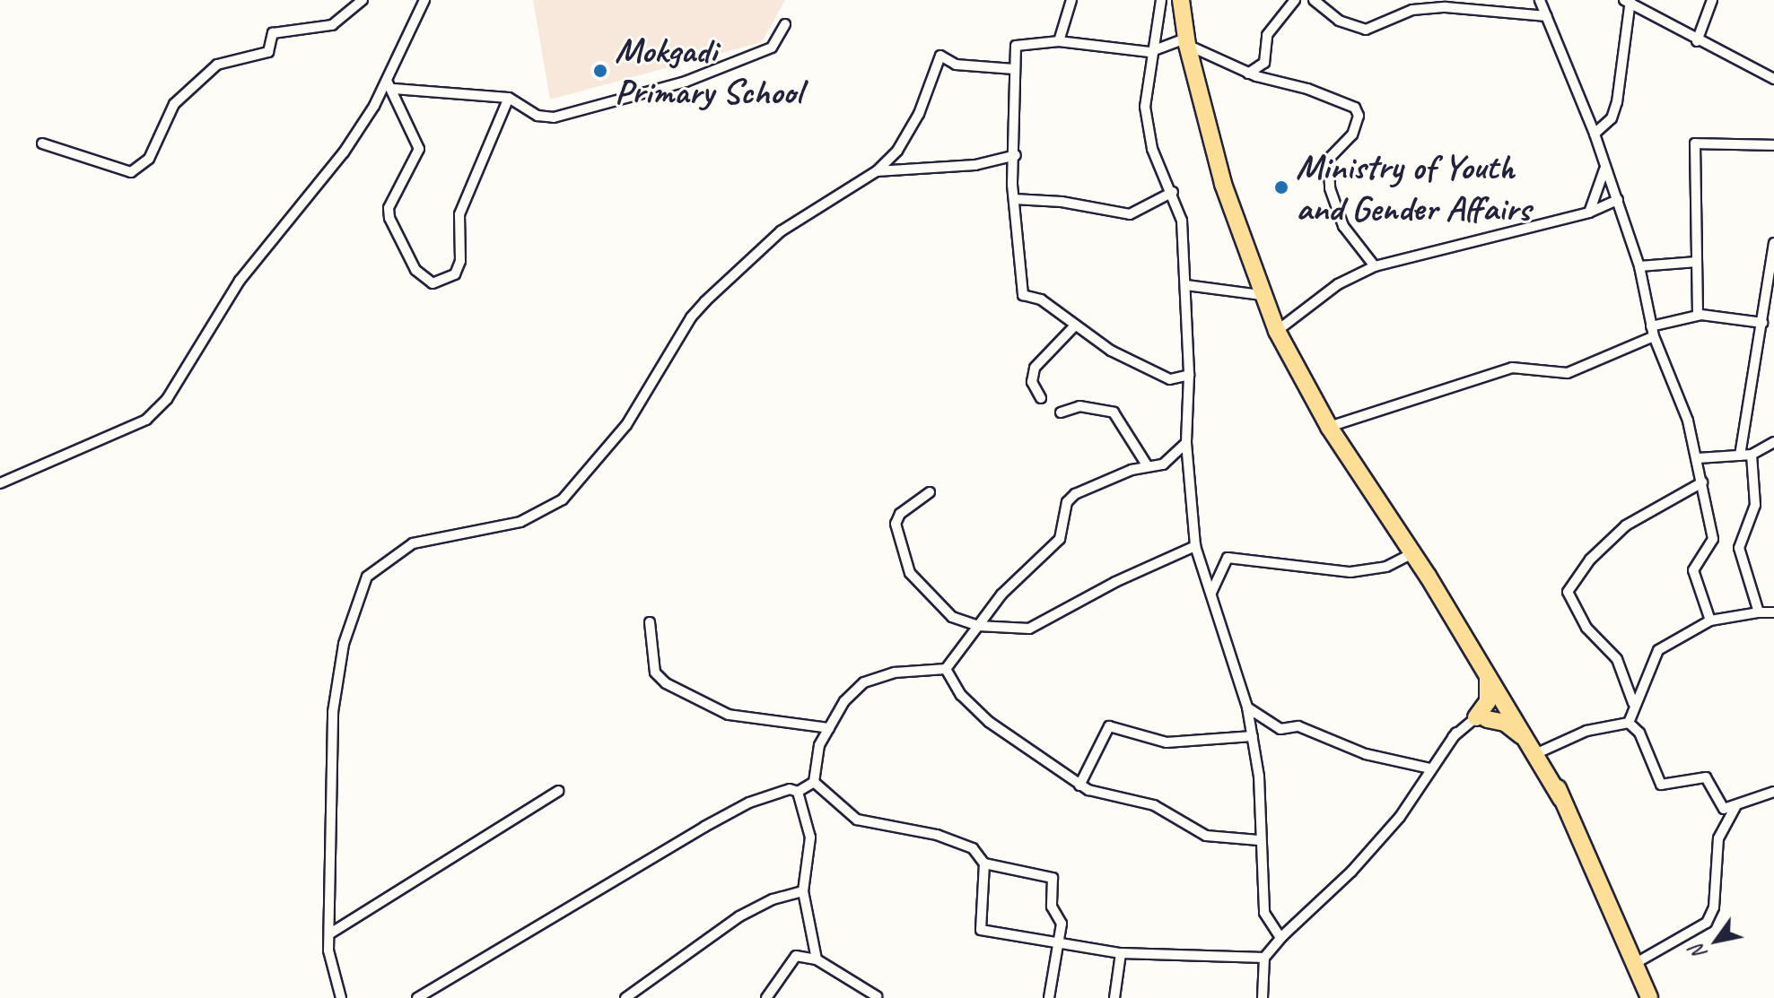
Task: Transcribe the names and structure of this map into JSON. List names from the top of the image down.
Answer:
{
  "places": ["Mokgadi Primary School", "Ministry of Youth and Gender Affairs"],
  "north": "bottom left"
}
